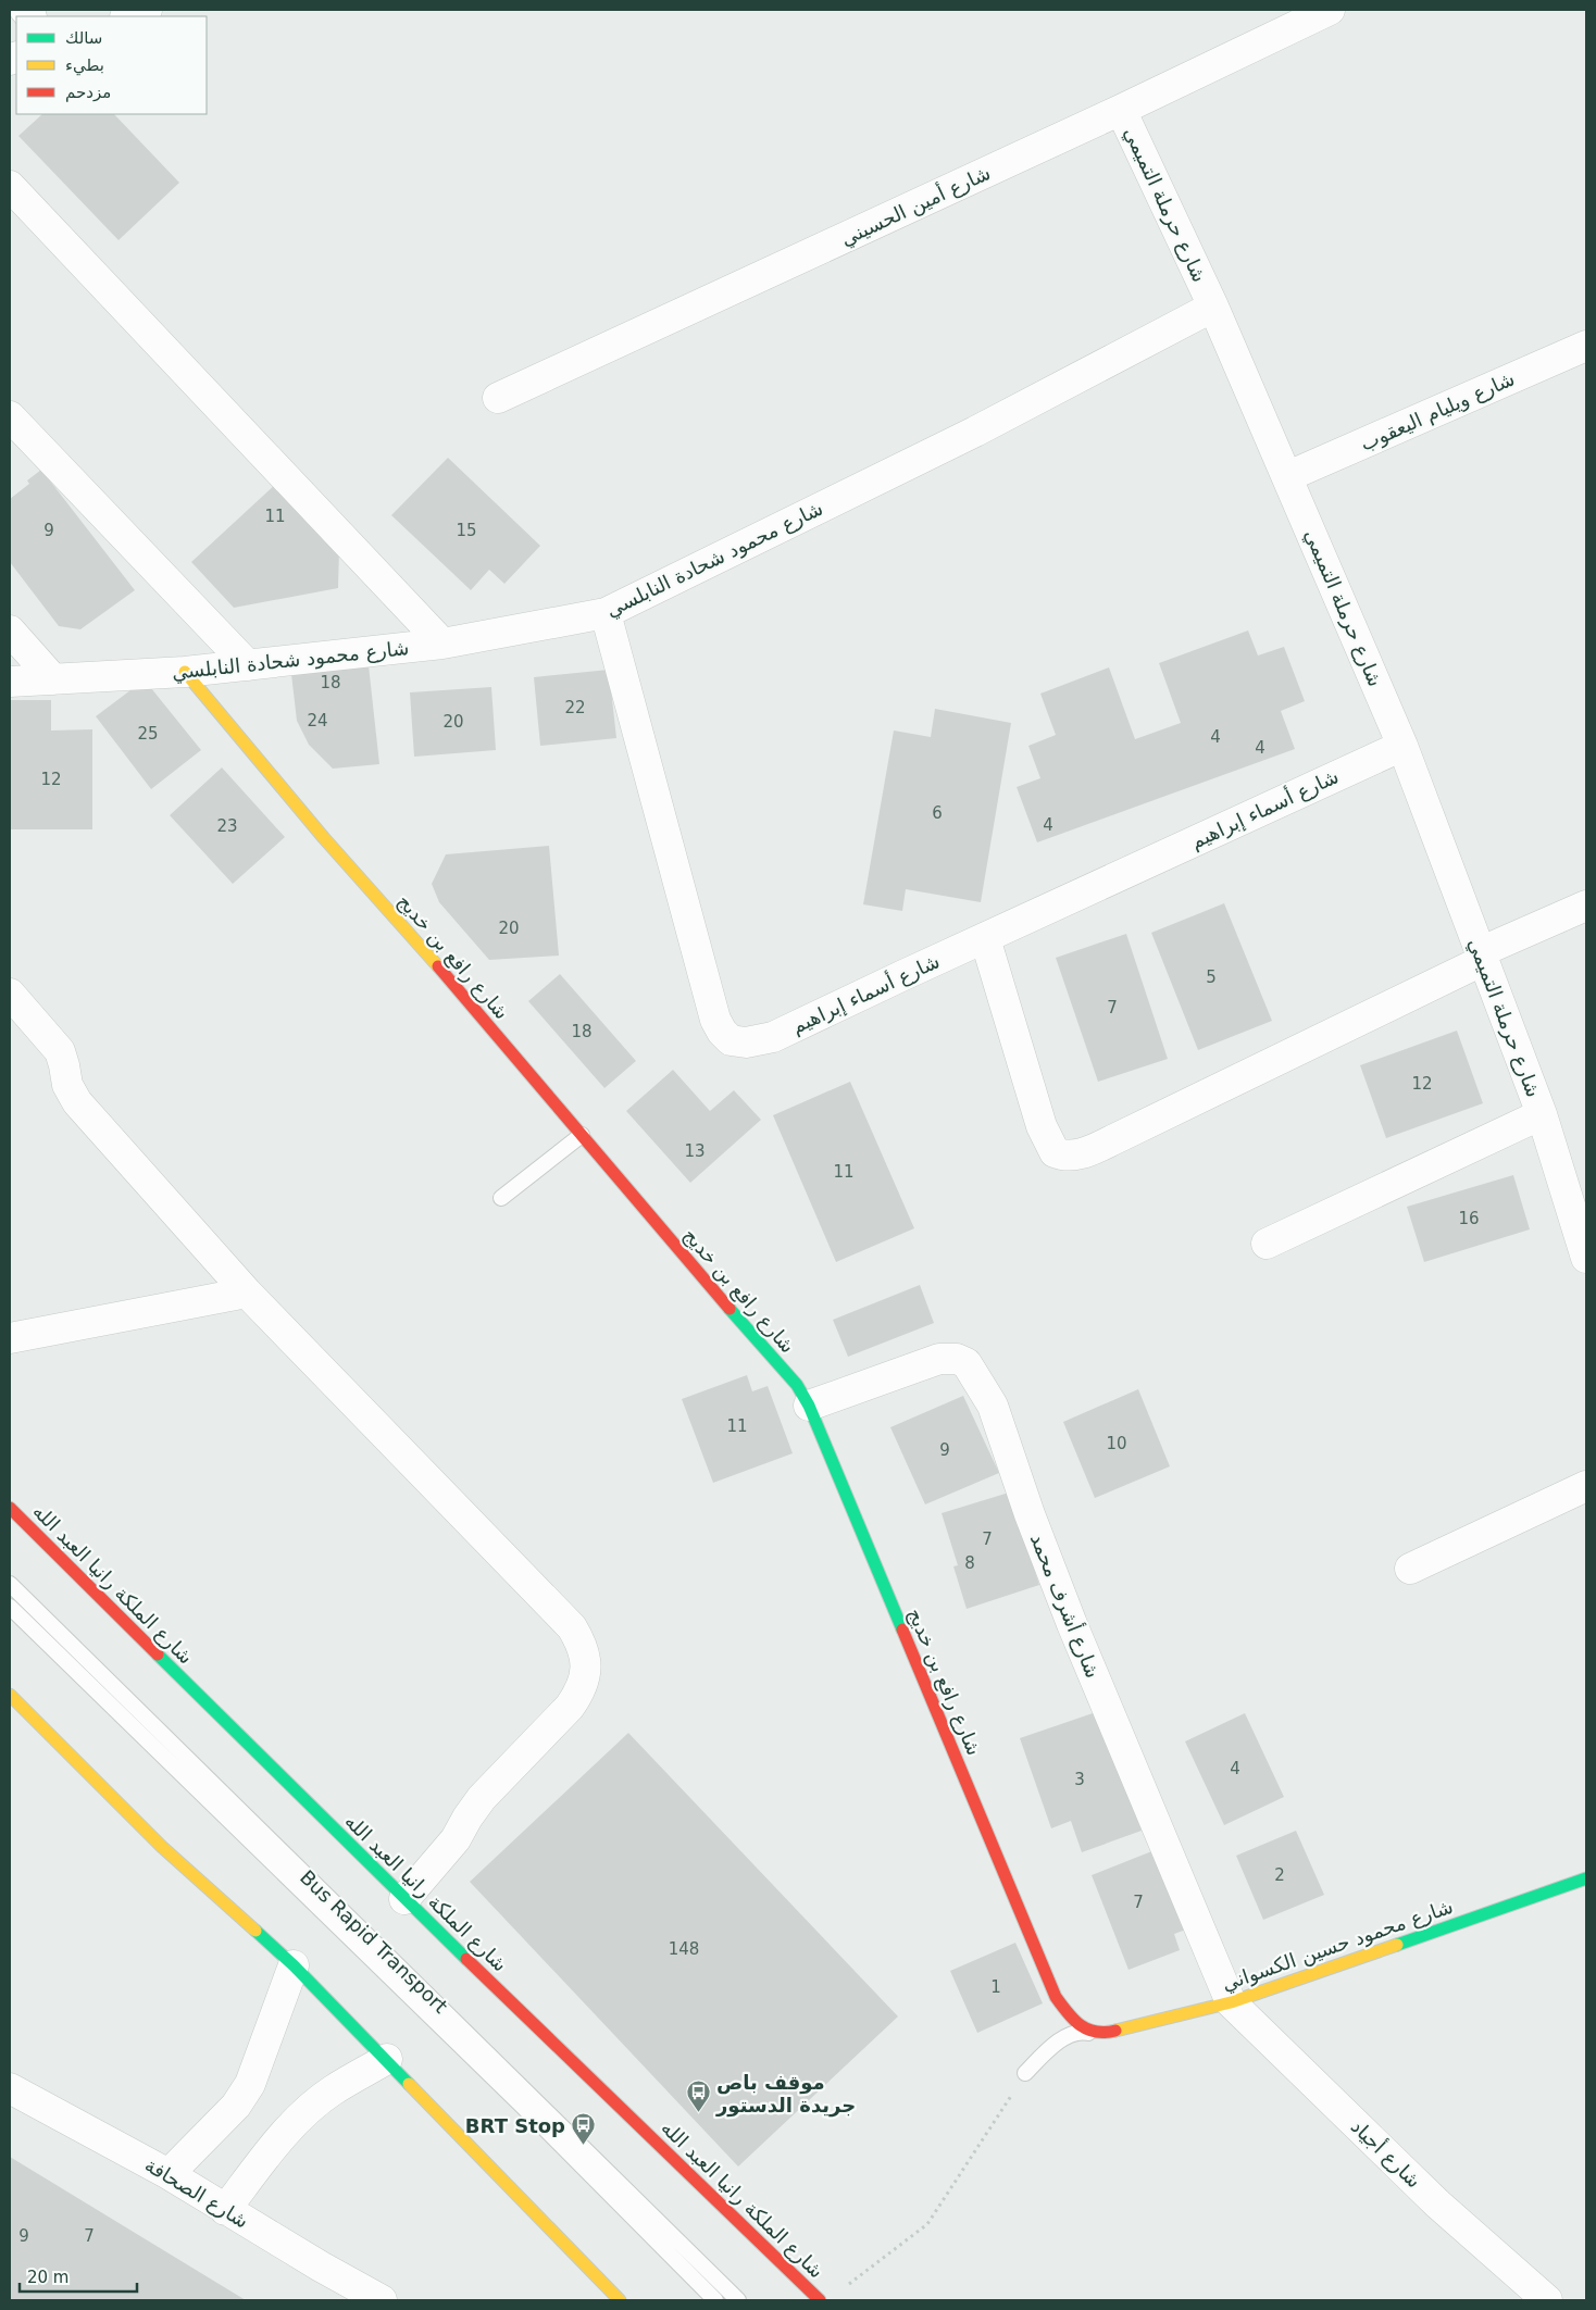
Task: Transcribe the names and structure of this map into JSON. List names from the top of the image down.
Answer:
{
  "streets": {
    "street": [
      "شارع حرملة التميمي",
      "شارع أمين الحسيني",
      "شارع ويليام اليعقوب",
      "شارع محمود شحادة النابلسي",
      "شارع أسماء إبراهيم",
      "شارع رافع بن خديج",
      "شارع الملكة رانيا العبد الله",
      "شارع أشرف محمد",
      "شارع محمود حسين الكسواني",
      "شارع أجياد",
      "شارع الصحافة"
    ],
    "lane": ["Bus Rapid Transport"]
  },
  "crossings": [
    ["شارع حرملة التميمي", "شارع أمين الحسيني"],
    ["شارع حرملة التميمي", "شارع ويليام اليعقوب"],
    ["شارع حرملة التميمي", "شارع محمود شحادة النابلسي"],
    ["شارع حرملة التميمي", "شارع أسماء إبراهيم"],
    ["شارع محمود شحادة النابلسي", "شارع أسماء إبراهيم"],
    ["شارع محمود شحادة النابلسي", "شارع رافع بن خديج"],
    ["شارع رافع بن خديج", "شارع أشرف محمد"],
    ["شارع رافع بن خديج", "شارع محمود حسين الكسواني"],
    ["شارع أشرف محمد", "شارع محمود حسين الكسواني"],
    ["شارع أشرف محمد", "شارع أجياد"],
    ["شارع محمود حسين الكسواني", "شارع أجياد"]
  ],
  "places": {
    "bus stop": ["موقف باص جريدة الدستور", "BRT Stop"]
  },
  "house_numbers": [
    "11",
    "9",
    "15",
    "18",
    "22",
    "24",
    "20",
    "25",
    "4",
    "4",
    "12",
    "6",
    "4",
    "23",
    "20",
    "5",
    "7",
    "18",
    "12",
    "13",
    "11",
    "16",
    "11",
    "10",
    "9",
    "7",
    "8",
    "4",
    "3",
    "2",
    "7",
    "148",
    "1",
    "9",
    "7"
  ],
  "legend": ["سالك", "بطيء", "مزدحم"],
  "scale_bar": "20 m"
}
